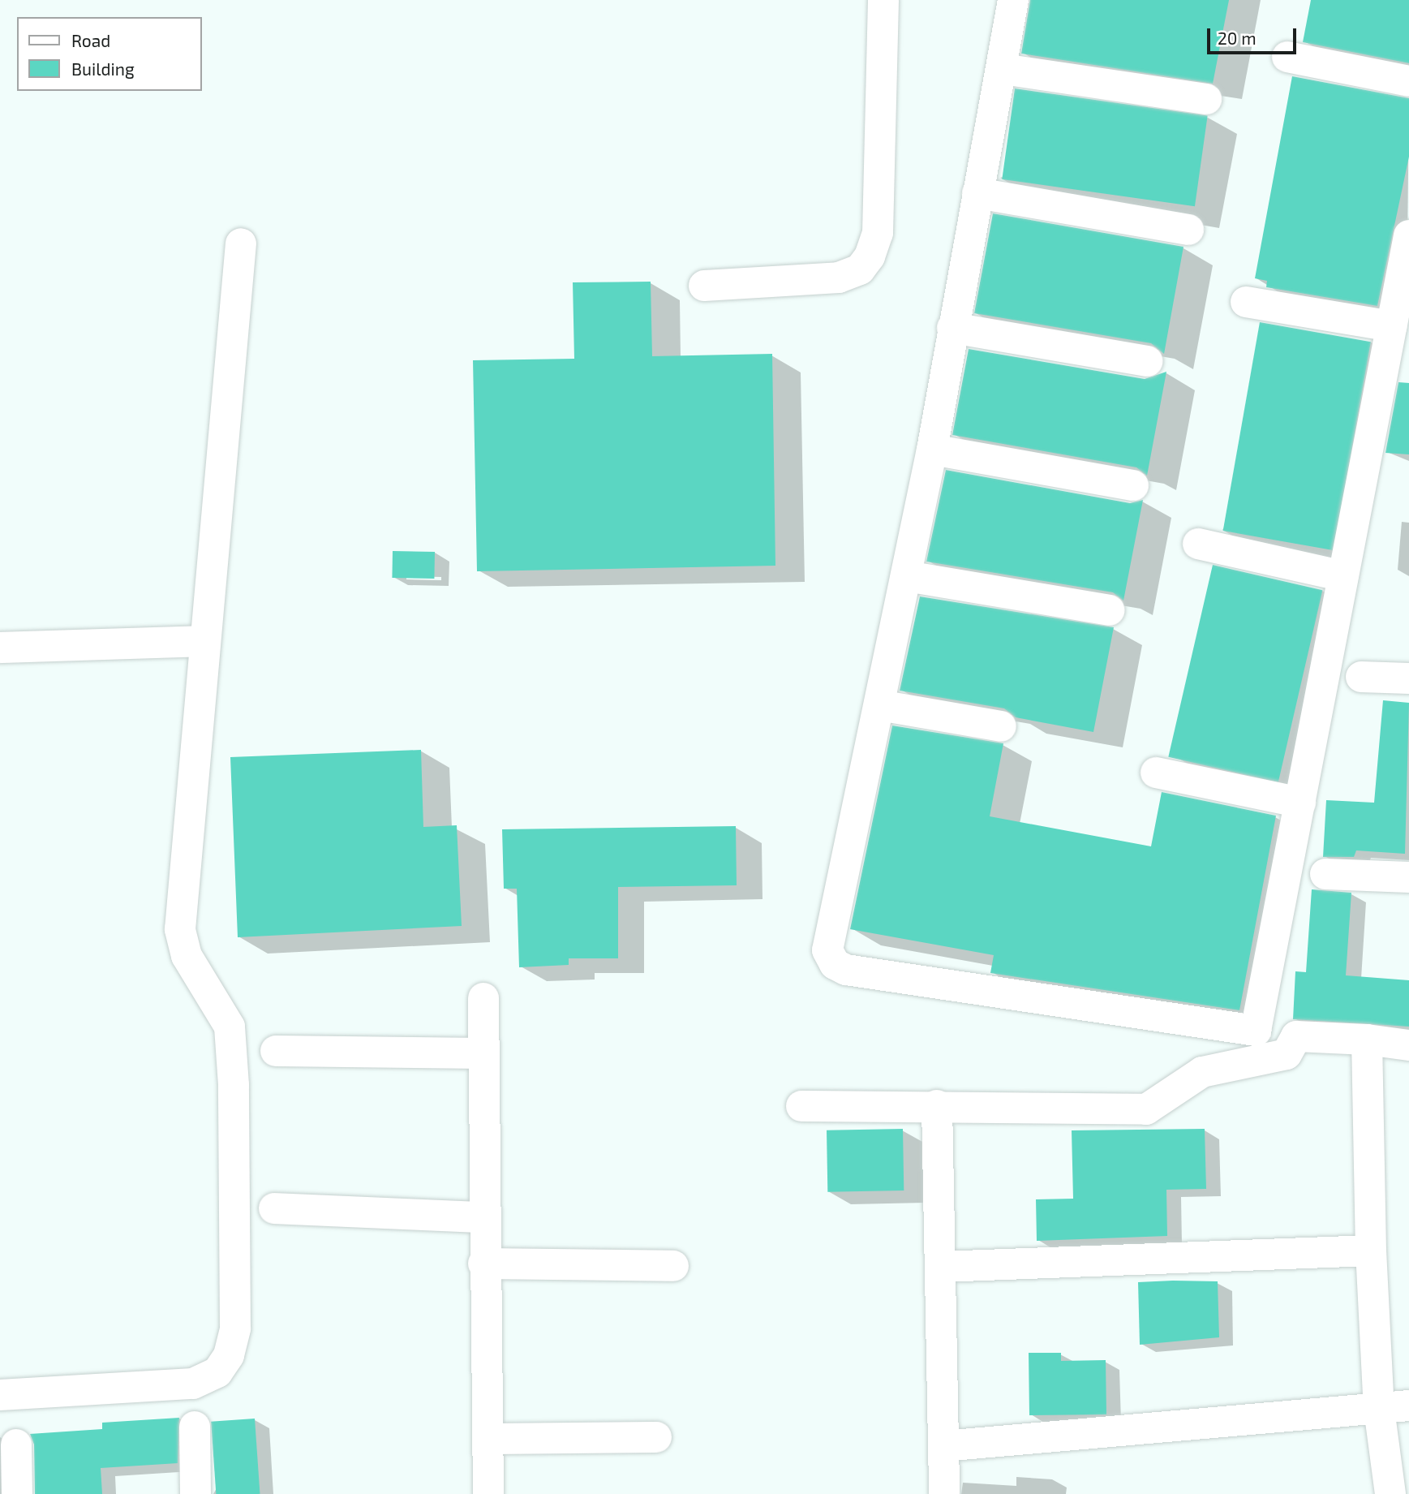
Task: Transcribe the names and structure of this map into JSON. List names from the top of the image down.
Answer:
{
  "legend": ["Road", "Building"],
  "scale_bar": "20 m"
}
